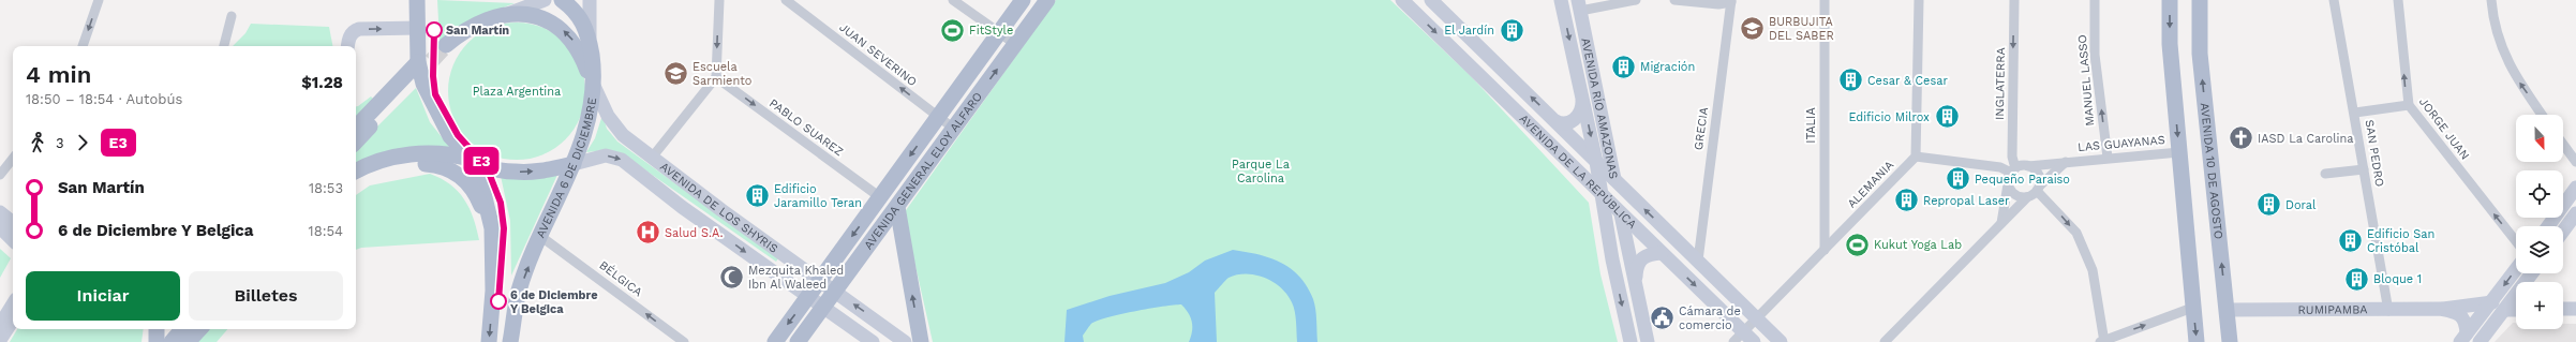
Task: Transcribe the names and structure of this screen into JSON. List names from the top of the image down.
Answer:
{
  "streets": {
    "main road": [
      "AVENIDA RÍO AMAZONAS",
      "AVENIDA 6 DE DICIEMBRE",
      "AVENIDA GENERAL ELOY ALFARO",
      "AVENIDA DE LA REPÚBLICA",
      "AVENIDA 10 DE AGOSTO",
      "AVENIDA DE LOS SHYRIS",
      "RUMIPAMBA"
    ],
    "street": [
      "JUAN SEVERINO",
      "MANUEL LASSO",
      "INGLATERRA",
      "ITALIA",
      "PABLO SUAREZ",
      "GRECIA",
      "JORGE JUAN",
      "LAS GUAYANAS",
      "SAN PEDRO",
      "ALEMANIA",
      "BÉLGICA"
    ]
  },
  "crossings": [
    ["JUAN SEVERINO", "AVENIDA GENERAL ELOY ALFARO"],
    ["MANUEL LASSO", "LAS GUAYANAS"],
    ["INGLATERRA", "LAS GUAYANAS"],
    ["AVENIDA RÍO AMAZONAS", "AVENIDA DE LA REPÚBLICA"],
    ["ITALIA", "ALEMANIA"],
    ["PABLO SUAREZ", "AVENIDA GENERAL ELOY ALFARO"],
    ["GRECIA", "AVENIDA DE LA REPÚBLICA"],
    ["SAN PEDRO", "RUMIPAMBA"],
    ["AVENIDA 6 DE DICIEMBRE", "AVENIDA DE LOS SHYRIS"],
    ["AVENIDA 6 DE DICIEMBRE", "BÉLGICA"],
    ["AVENIDA GENERAL ELOY ALFARO", "AVENIDA DE LOS SHYRIS"],
    ["AVENIDA DE LA REPÚBLICA", "ALEMANIA"],
    ["AVENIDA 10 DE AGOSTO", "RUMIPAMBA"]
  ],
  "one_way": [
    "JUAN SEVERINO",
    "MANUEL LASSO",
    "INGLATERRA",
    "PABLO SUAREZ",
    "JORGE JUAN",
    "BÉLGICA"
  ],
  "parks": ["Plaza Argentina", "Parque La Carolina"],
  "places": {
    "school or university": ["BURBUJITA DEL SABER", "Escuela Sarmiento"],
    "other": ["San Martín", "6 de Diciembre Y Belgica"],
    "sports": ["FitStyle", "Kukut Yoga Lab"],
    "building": [
      "El Jardín",
      "Migración",
      "Cesar & Cesar",
      "Edificio Milrox",
      "Pequeño Paraiso",
      "Edificio Jaramillo Teran",
      "Repropal Laser",
      "Doral",
      "Edificio San Cristóbal",
      "Bloque 1"
    ],
    "church": ["IASD La Carolina"],
    "hospital": ["Salud S.A."],
    "mosque": ["Mezquita Khaled Ibn Al Waleed"],
    "public building": ["Cámara de comercio"]
  },
  "lines": ["bus line E3"],
  "north": "bottom",
  "page": {
    "on_map": "E3",
    "heading": ["4 min", "18:50 – 18:54 · Autobús", "$1.28"],
    "map_buttons": "+",
    "legs": ["3", "E3"],
    "list": [
      {
        "name": "San Martín",
        "value": "18:53"
      },
      {
        "name": "6 de Diciembre Y Belgica",
        "value": "18:54"
      }
    ],
    "buttons": ["Iniciar", "Billetes"]
  }
}
